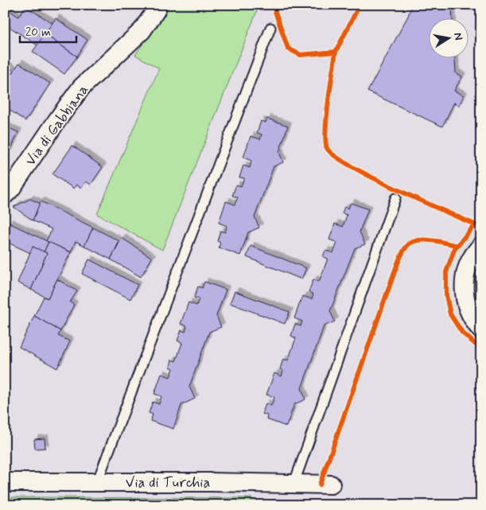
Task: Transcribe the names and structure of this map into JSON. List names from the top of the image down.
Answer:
{
  "streets": {
    "street": ["Via di Gabbiana", "Via di Turchia"]
  },
  "scale_bar": "20 m",
  "north": "right"
}
